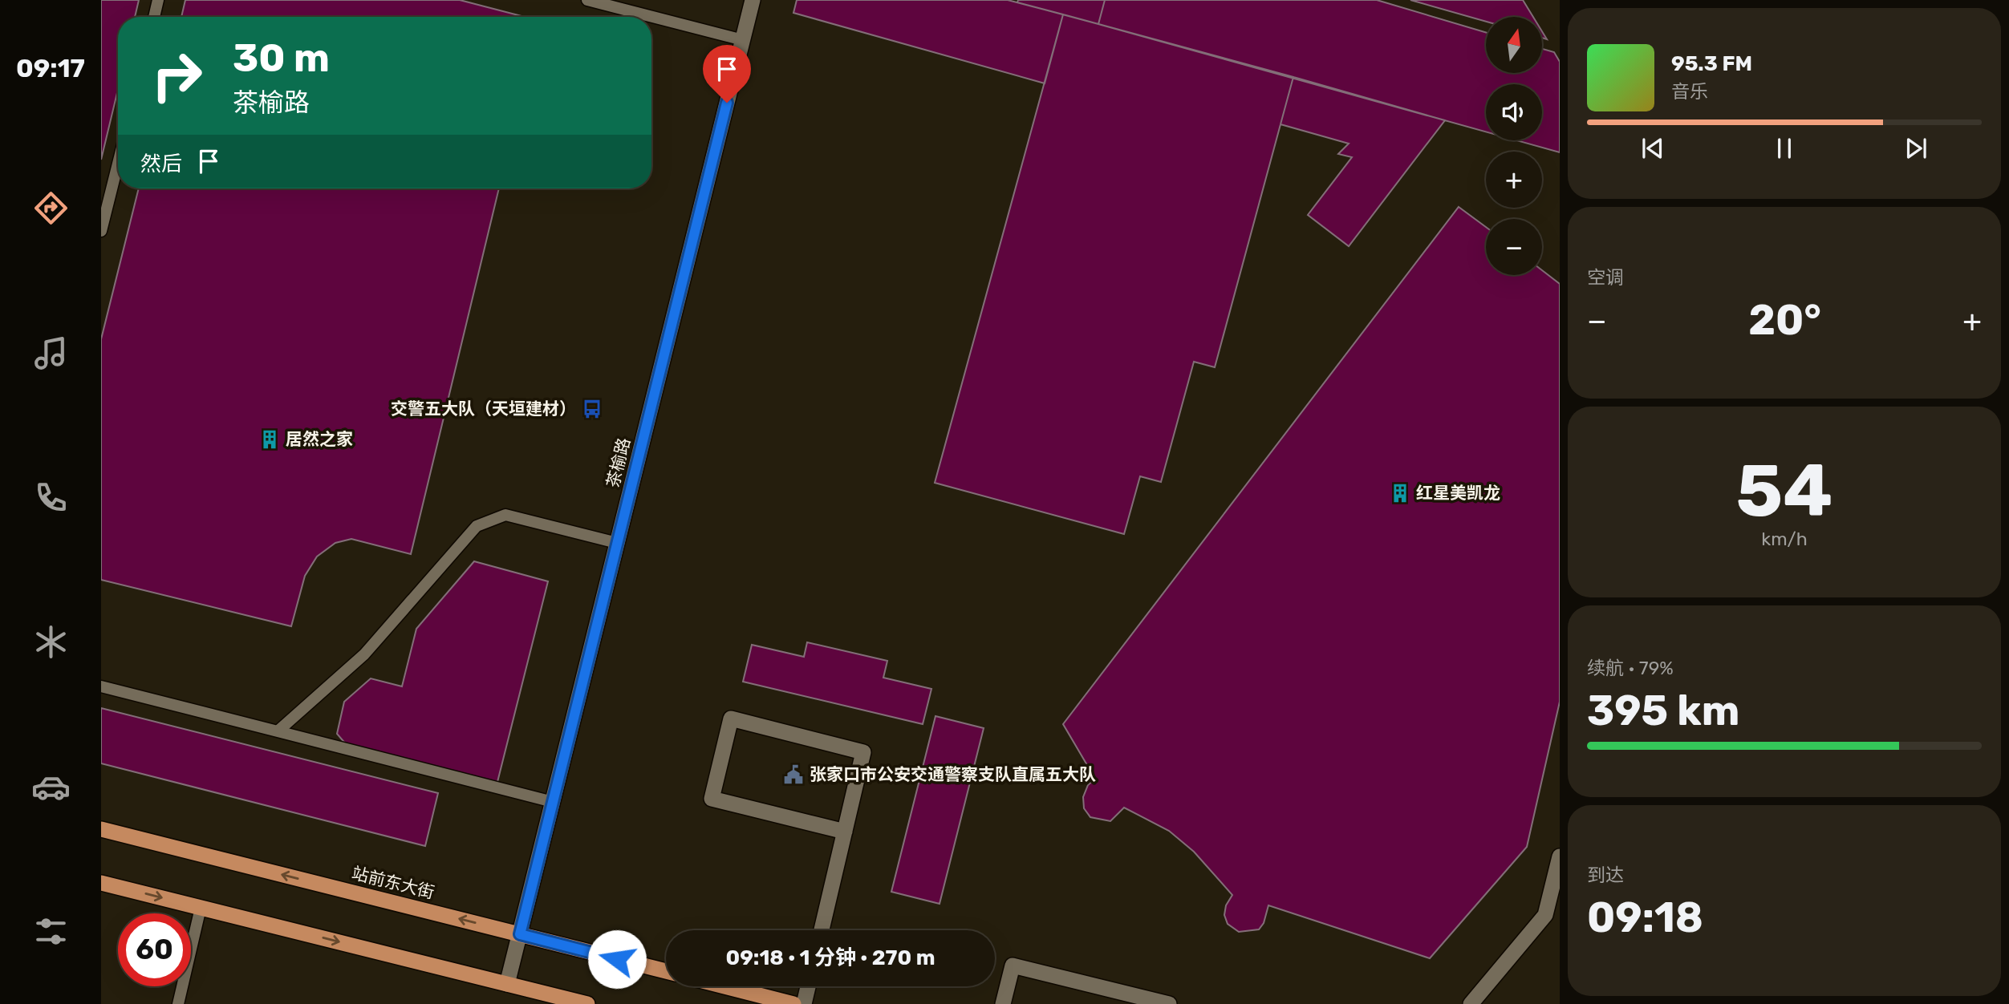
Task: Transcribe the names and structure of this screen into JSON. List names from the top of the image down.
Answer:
{
  "streets": {
    "main road": ["站前东大街"],
    "street": ["茶榆路"]
  },
  "crossings": [
    ["茶榆路", "站前东大街"]
  ],
  "places": {
    "bus stop": ["交警五大队（天垣建材）"],
    "building": ["居然之家", "红星美凯龙"],
    "public building": ["张家口市公安交通警察支队直属五大队"]
  },
  "north": "top",
  "page": {
    "tabs": "09:17",
    "map_buttons": ["+", "−"],
    "turn": ["30 m", "茶榆路"],
    "song": ["95.3 FM", "音乐"],
    "then": "然后",
    "tile": [
      "空调",
      ["54", "km/h"],
      ["续航 · 79%", "395 km"],
      ["到达", "09:18"]
    ],
    "heat": ["−", "20°", "+"],
    "limit": "60",
    "trip": "09:18 · 1 分钟 · 270 m"
  }
}
